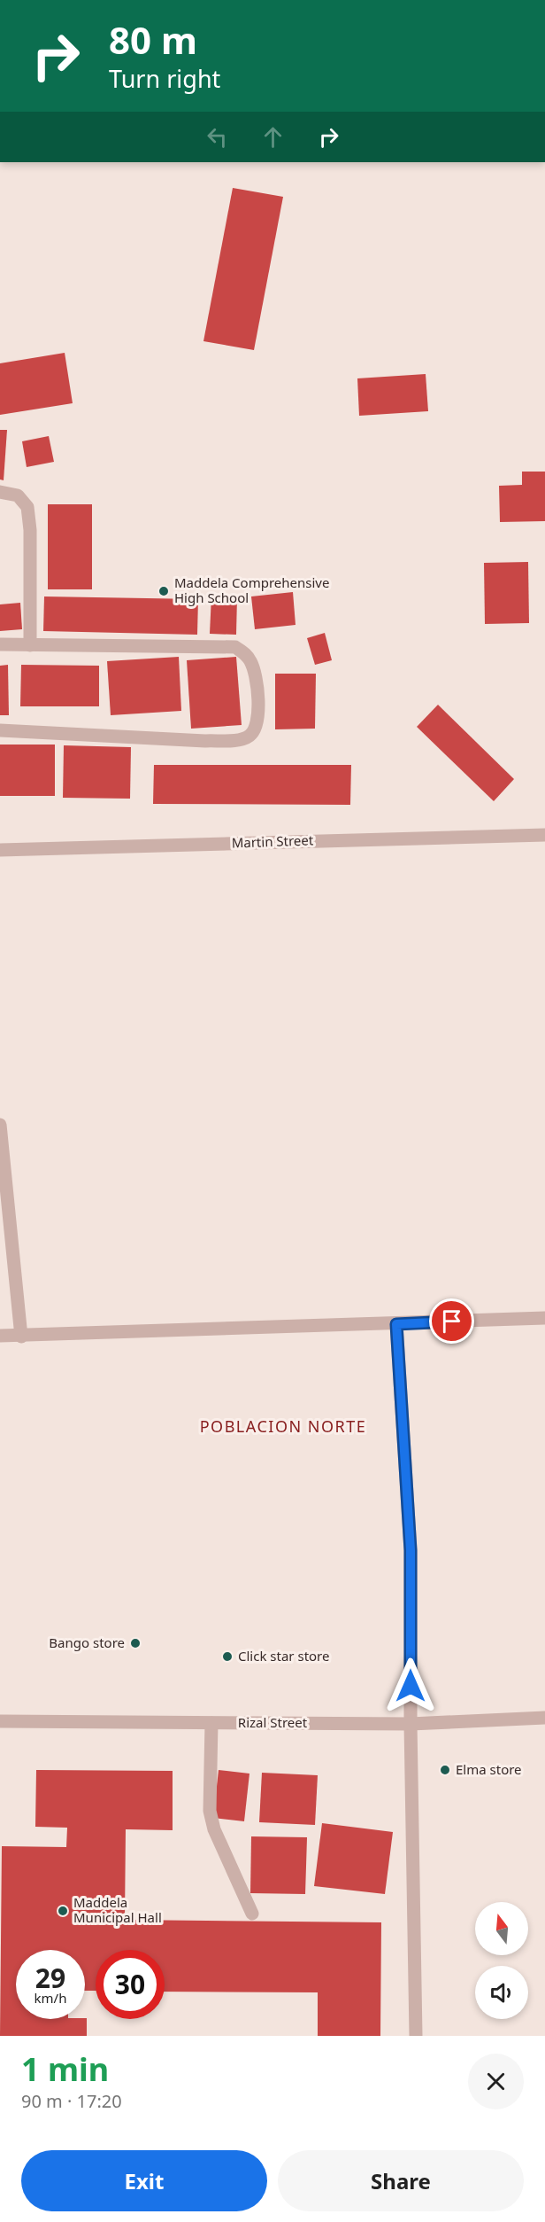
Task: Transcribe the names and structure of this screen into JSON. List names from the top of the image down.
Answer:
{
  "streets": {
    "street": ["Martin Street", "Rizal Street"]
  },
  "districts": ["POBLACION NORTE"],
  "places": [
    "Maddela Comprehensive High School",
    "Bango store",
    "Click star store",
    "Elma store",
    "Maddela Municipal Hall"
  ],
  "north": "top",
  "page": {
    "turn": ["80 m", "Turn right"],
    "speed": "29 km/h",
    "limit": "30",
    "heading": ["1 min", "90 m · 17:20"],
    "buttons": ["Exit", "Share"]
  }
}
